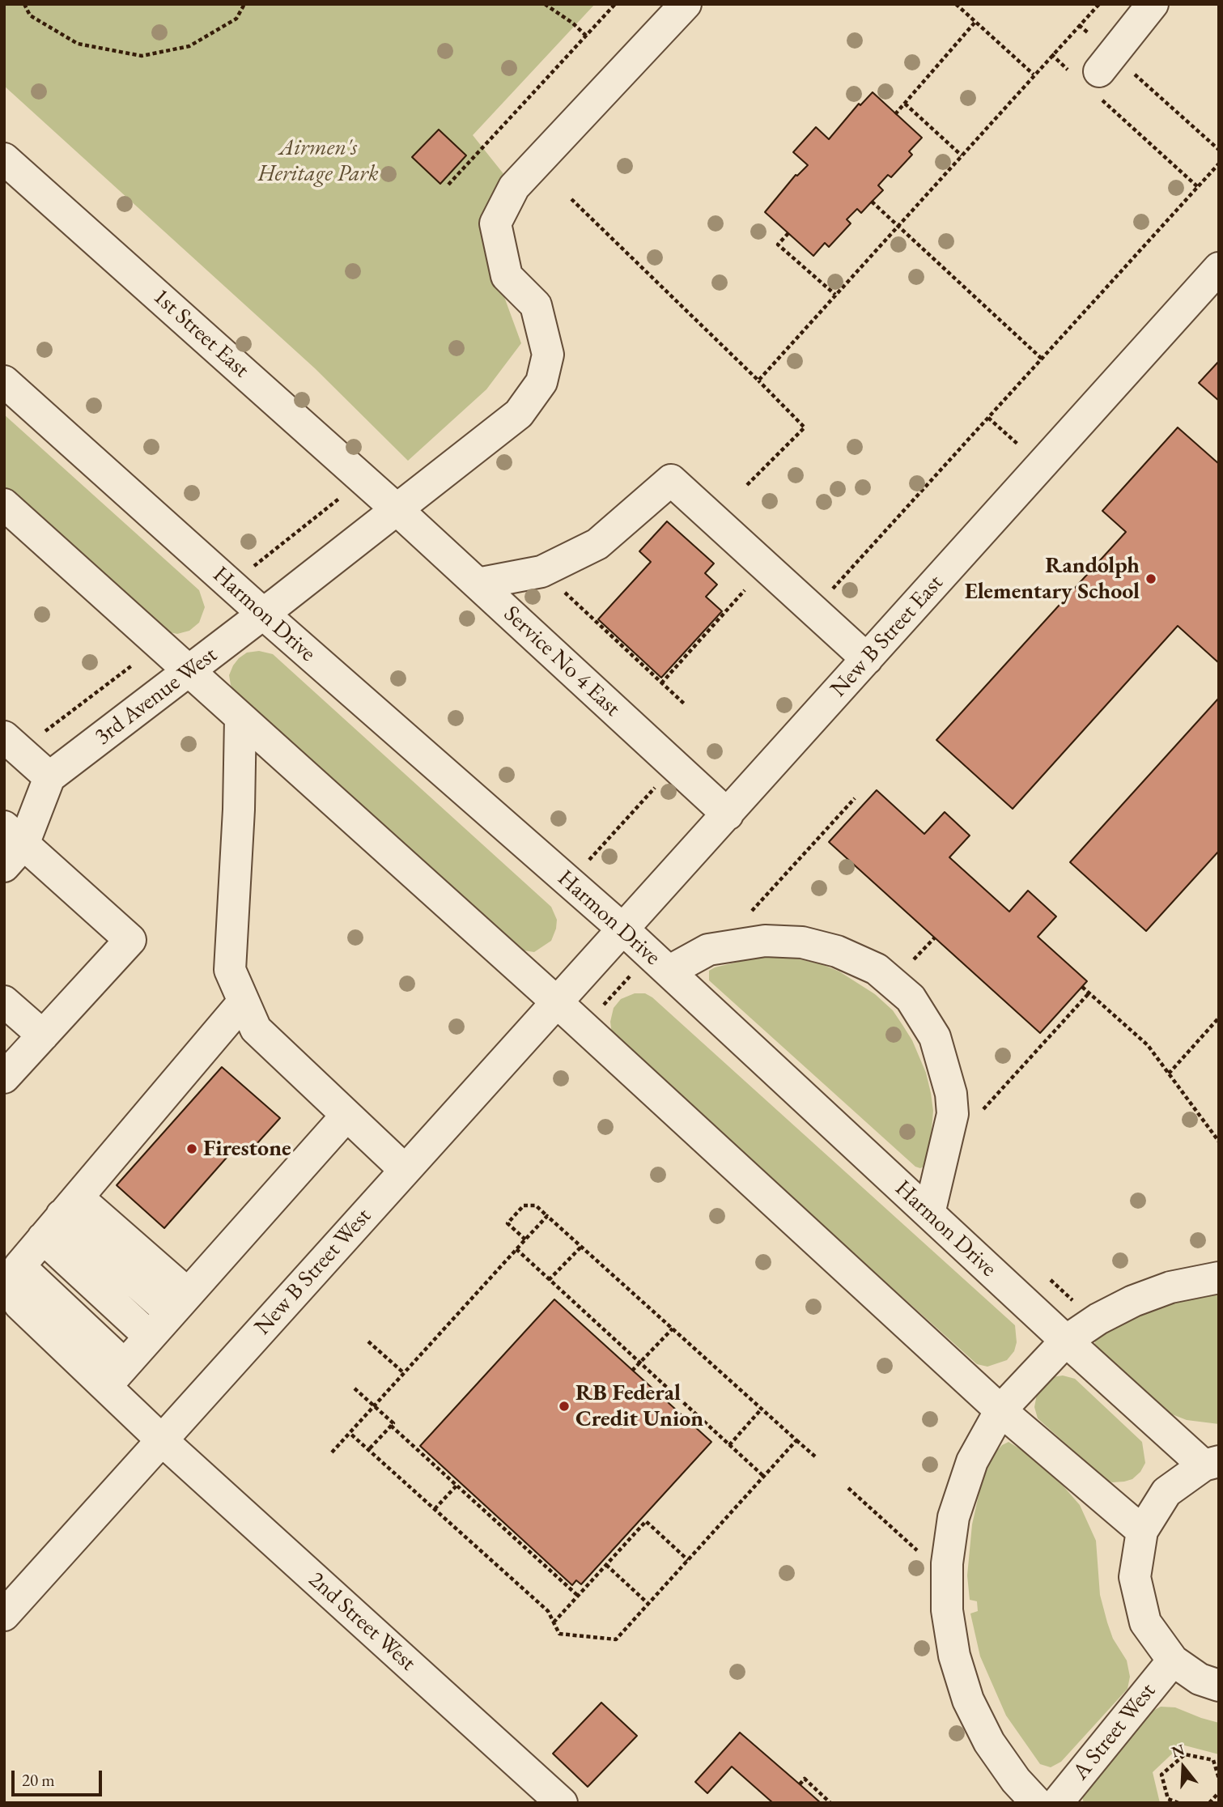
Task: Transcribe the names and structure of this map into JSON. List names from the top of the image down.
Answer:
{
  "streets": {
    "street": [
      "1st Street East",
      "Harmon Drive",
      "New B Street East",
      "Service No 4 East",
      "3rd Avenue West",
      "New B Street West",
      "2nd Street West",
      "A Street West"
    ]
  },
  "crossings": [
    ["1st Street East", "Service No 4 East"],
    ["1st Street East", "3rd Avenue West"],
    ["Harmon Drive", "New B Street East"],
    ["Harmon Drive", "3rd Avenue West"],
    ["Harmon Drive", "New B Street West"],
    ["New B Street East", "Service No 4 East"],
    ["New B Street East", "New B Street West"],
    ["Service No 4 East", "3rd Avenue West"],
    ["New B Street West", "2nd Street West"]
  ],
  "parks": ["Airmen's Heritage Park"],
  "places": ["Randolph Elementary School", "Firestone", "RB Federal Credit Union"],
  "scale_bar": "20 m",
  "north": "top"
}
